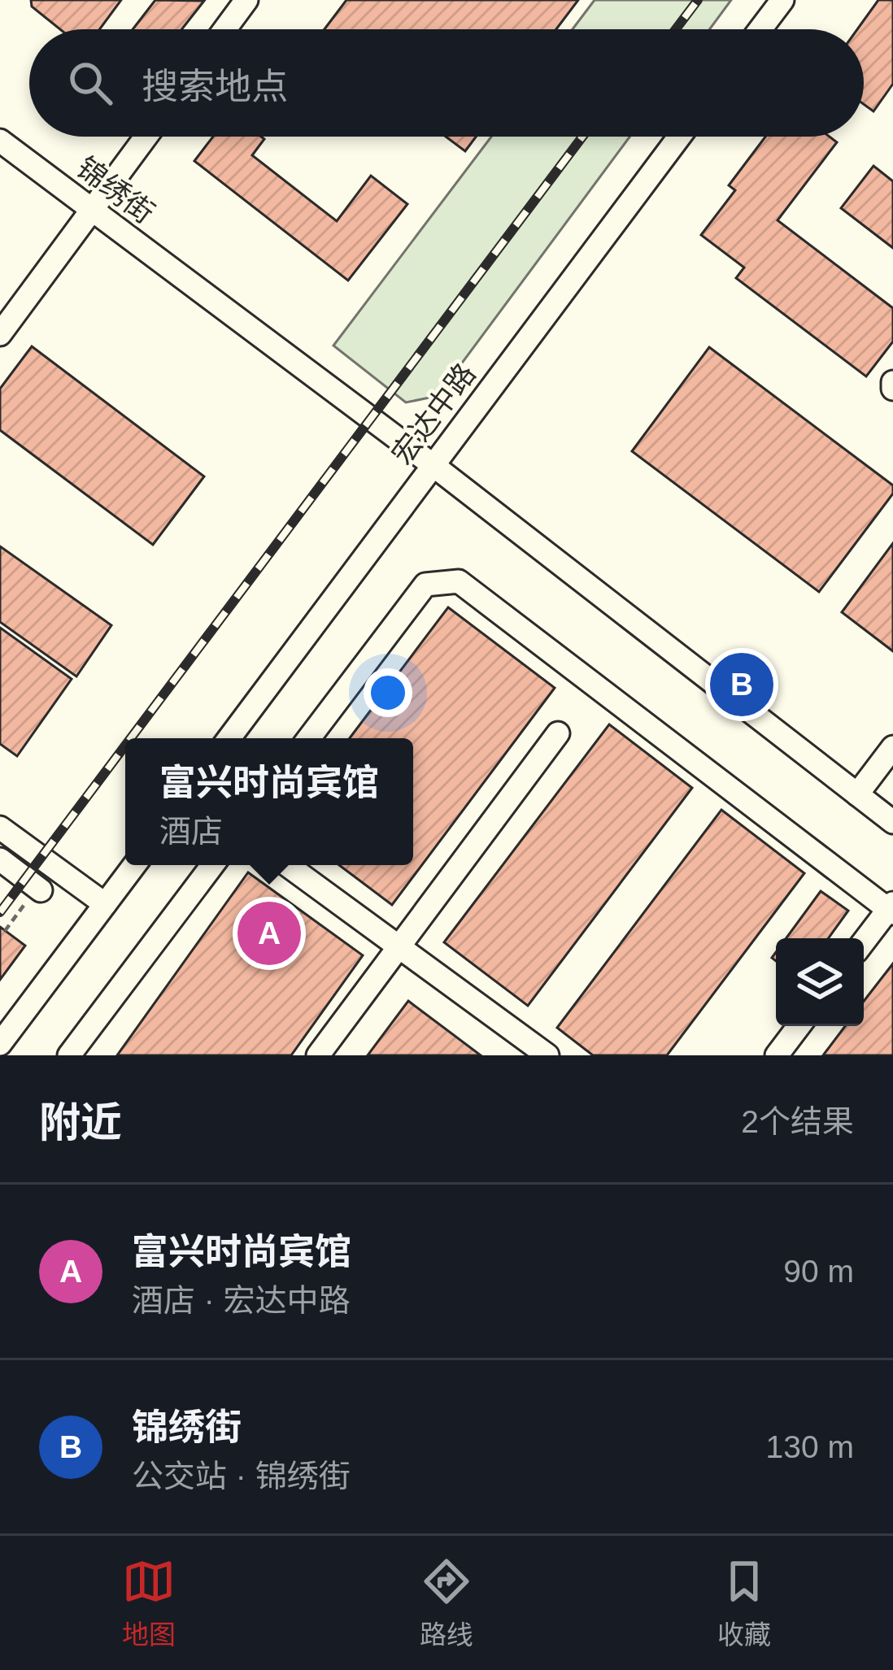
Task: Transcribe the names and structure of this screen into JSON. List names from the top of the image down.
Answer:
{
  "streets": {
    "street": ["锦绣街", "宏达中路"]
  },
  "crossings": [
    ["锦绣街", "宏达中路"]
  ],
  "page": {
    "search": "搜索地点",
    "pins": ["B", "A"],
    "popup": ["富兴时尚宾馆", "酒店"],
    "heading": ["附近", "2个结果"],
    "list": [
      {
        "mark": "A",
        "name": "富兴时尚宾馆",
        "note": "酒店 · 宏达中路",
        "value": "90 m"
      },
      {
        "mark": "B",
        "name": "锦绣街",
        "note": "公交站 · 锦绣街",
        "value": "130 m"
      }
    ],
    "nav": ["地图", "路线", "收藏"]
  }
}
